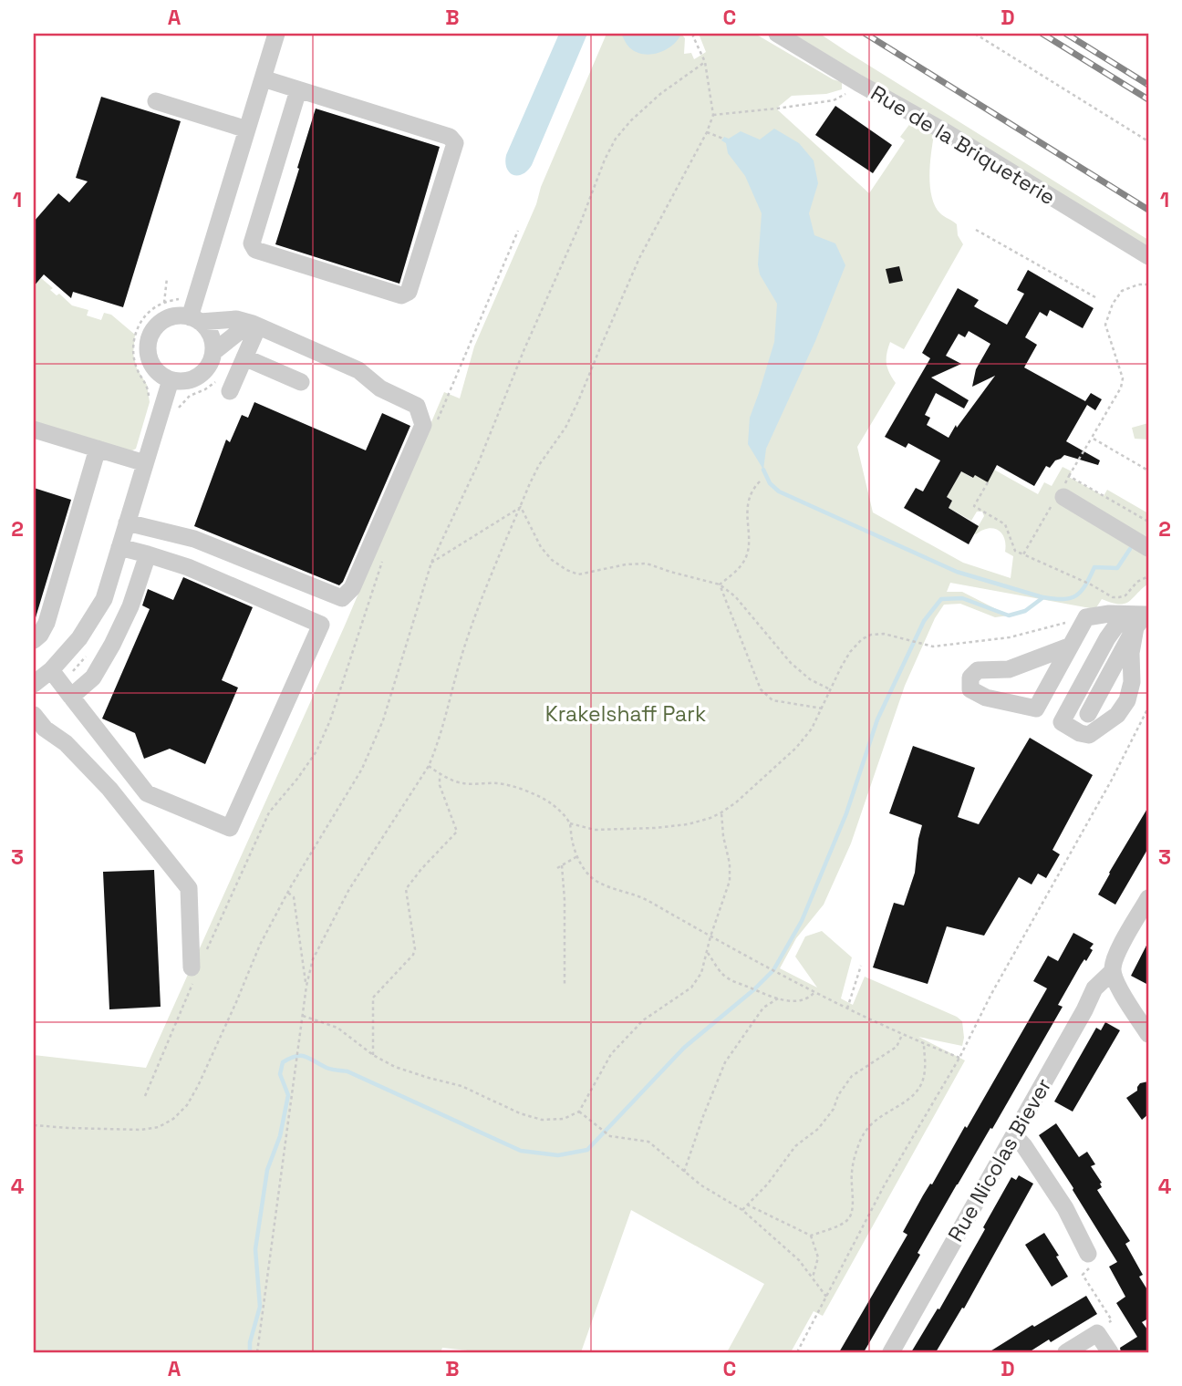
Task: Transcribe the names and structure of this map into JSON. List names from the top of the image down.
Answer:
{
  "streets": {
    "street": ["Rue de la Briqueterie", "Rue Nicolas Biever"]
  },
  "parks": ["Krakelshaff Park"],
  "grid": {
    "columns": [
      "A",
      "B",
      "C",
      "D"
    ],
    "rows": [
      "1",
      "2",
      "3",
      "4"
    ]
  }
}
